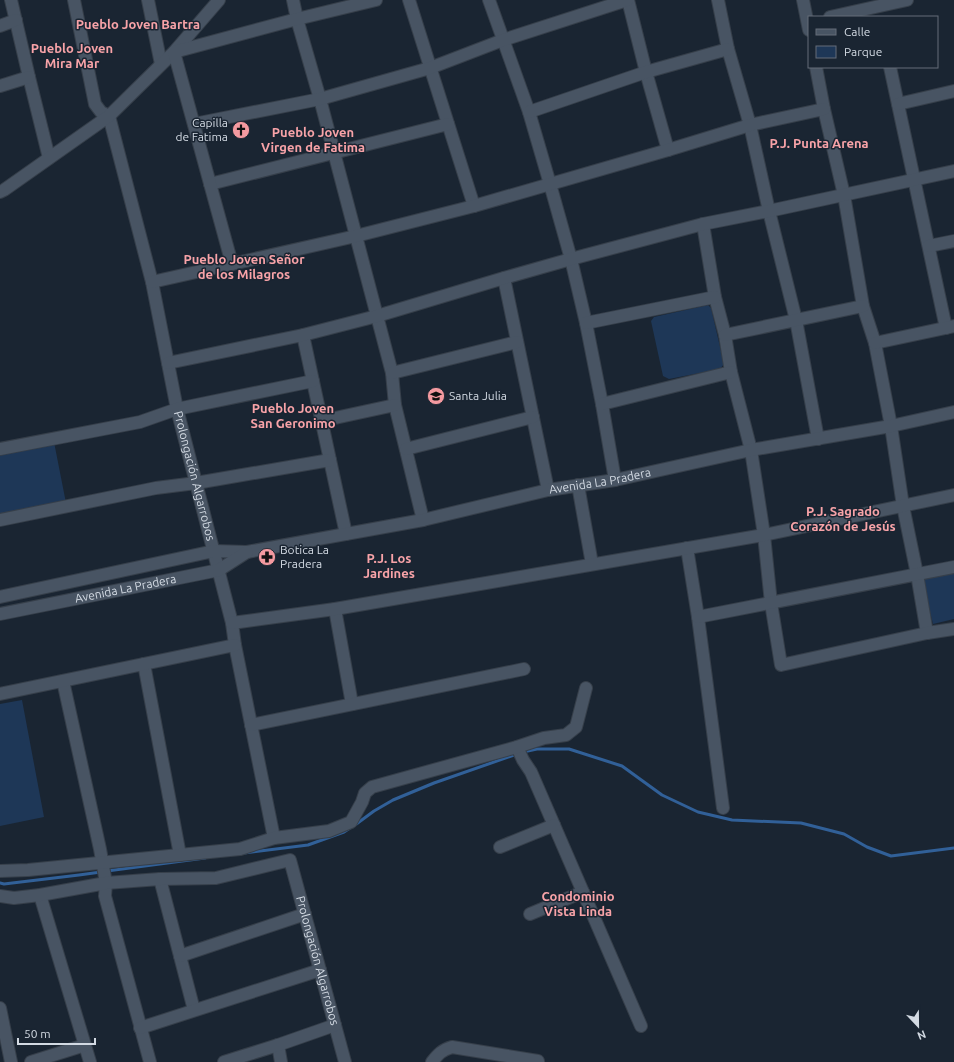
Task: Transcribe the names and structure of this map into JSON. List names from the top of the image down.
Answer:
{
  "streets": {
    "street": ["Prolongación Algarrobos", "Avenida La Pradera"]
  },
  "crossings": [
    ["Prolongación Algarrobos", "Avenida La Pradera"]
  ],
  "districts": [
    "Pueblo Joven Bartra",
    "Pueblo Joven Mira Mar",
    "Pueblo Joven Virgen de Fatima",
    "P.J. Punta Arena",
    "Pueblo Joven Señor de los Milagros",
    "Pueblo Joven San Geronimo",
    "P.J. Sagrado Corazón de Jesús",
    "P.J. Los Jardines",
    "Condominio Vista Linda"
  ],
  "places": {
    "church": ["Capilla de Fatima"],
    "school or university": ["Santa Julia"],
    "pharmacy": ["Botica La Pradera"]
  },
  "legend": ["Calle", "Parque"],
  "scale_bar": "50 m",
  "north": "bottom"
}
